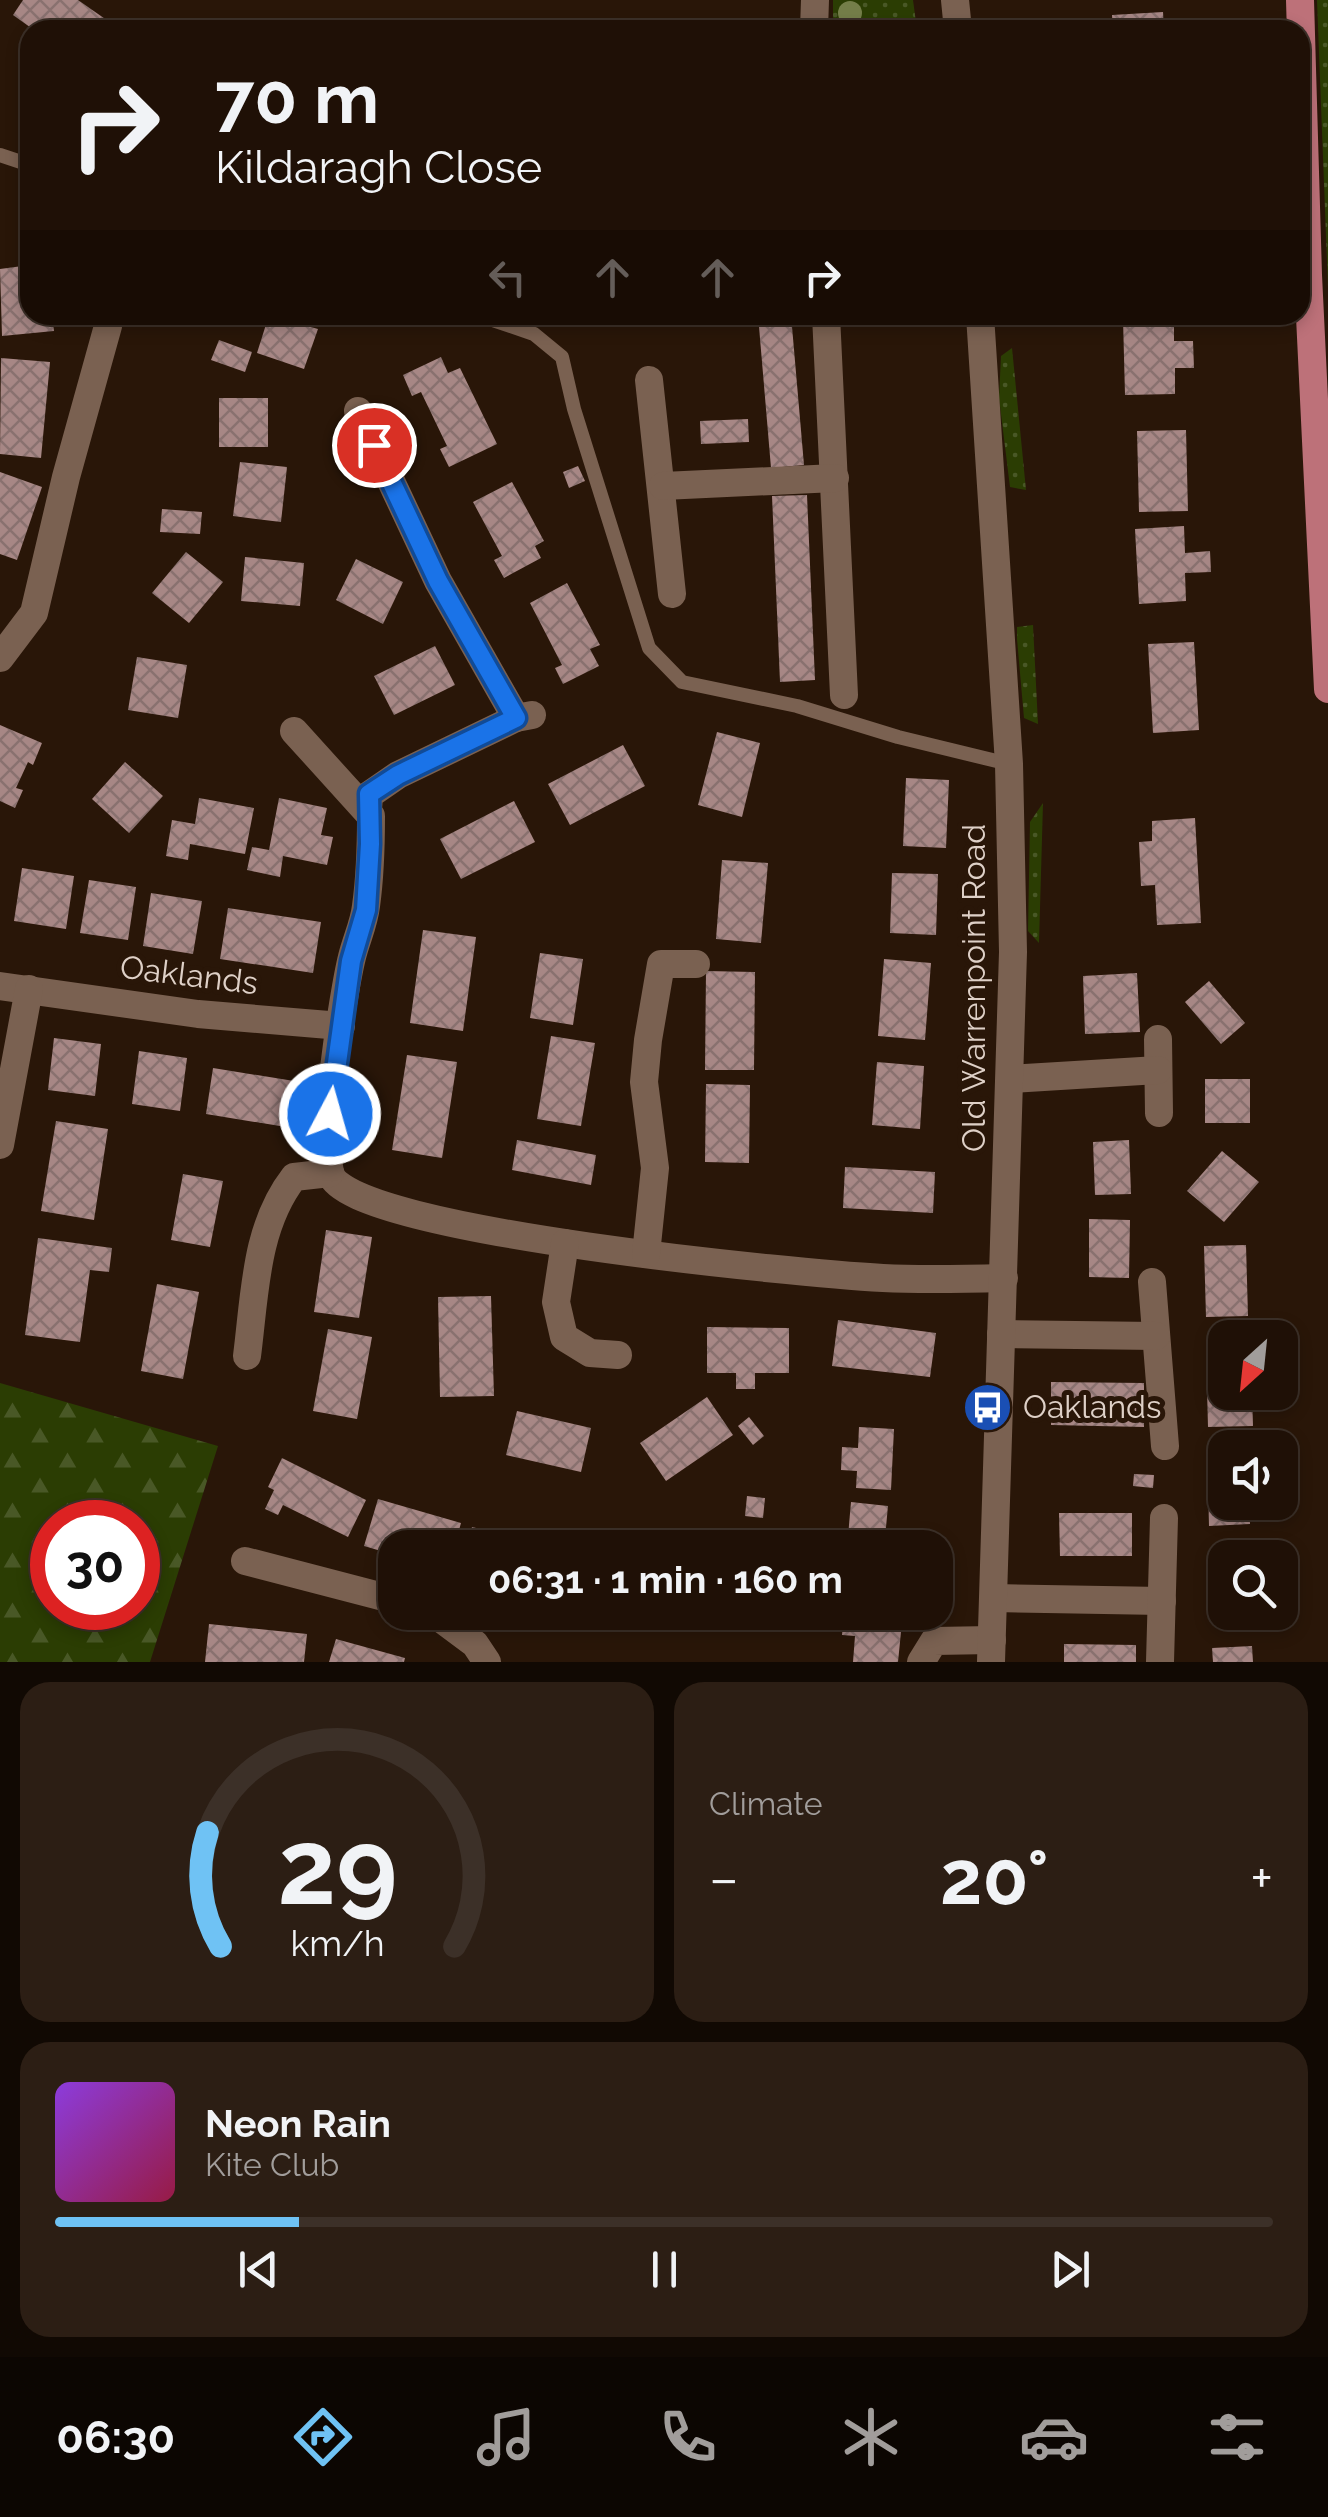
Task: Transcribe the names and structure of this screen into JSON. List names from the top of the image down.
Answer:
{
  "streets": {
    "street": ["Oaklands", "Old Warrenpoint Road"]
  },
  "places": {
    "bus stop": ["Oaklands"]
  },
  "north": "bottom left",
  "page": {
    "turn": ["70 m", "Kildaragh Close"],
    "limit": "30",
    "trip": "06:31 · 1 min · 160 m",
    "tile": "Climate",
    "heat": ["−", "20°", "+"],
    "song": ["Neon Rain", "Kite Club"],
    "tabs": "06:30",
    "gauge": ["29", "km/h"]
  }
}
